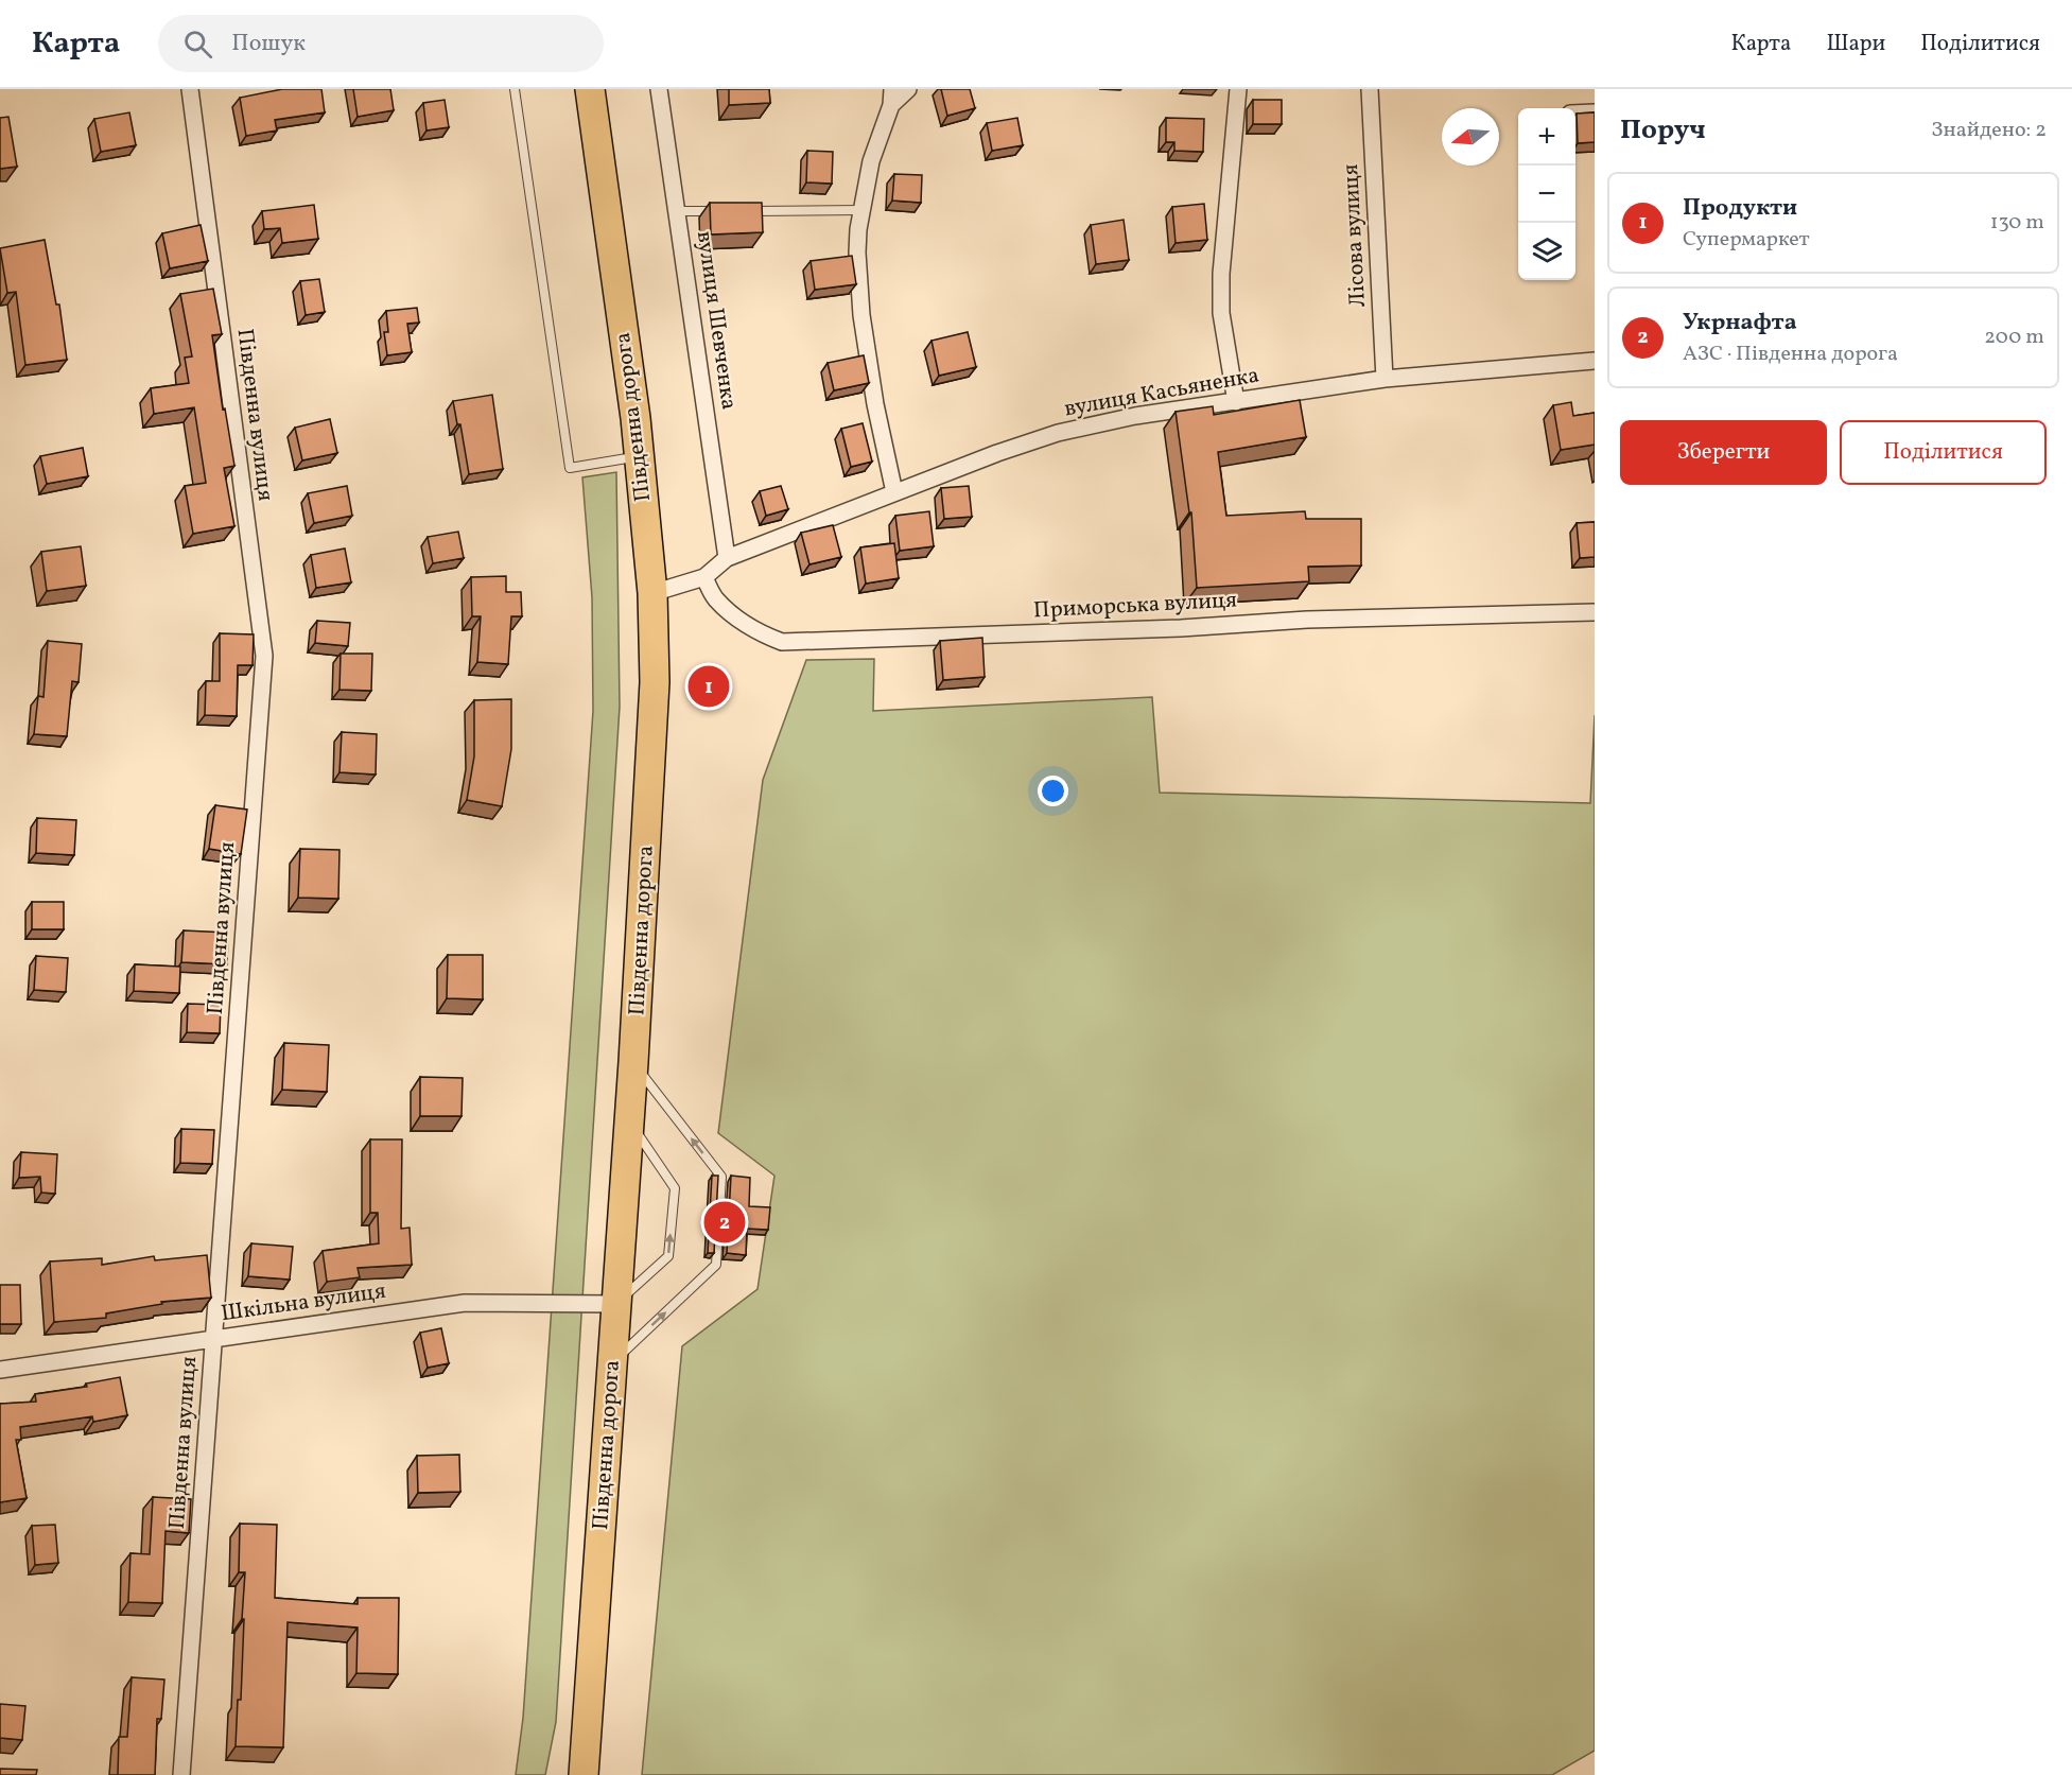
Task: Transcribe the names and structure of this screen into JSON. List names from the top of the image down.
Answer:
{
  "streets": {
    "highway": ["Південна дорога"],
    "street": [
      "Лісова вулиця",
      "вулиця Шевченка",
      "вулиця Касьяненка",
      "Південна вулиця",
      "Приморська вулиця",
      "Шкільна вулиця"
    ]
  },
  "crossings": [
    ["Лісова вулиця", "вулиця Касьяненка"],
    ["вулиця Шевченка", "вулиця Касьяненка"],
    ["вулиця Касьяненка", "Південна дорога"],
    ["вулиця Касьяненка", "Приморська вулиця"],
    ["Південна вулиця", "Шкільна вулиця"],
    ["Південна дорога", "Шкільна вулиця"]
  ],
  "north": "left",
  "page": {
    "header": "Карта",
    "search": "Пошук",
    "nav": ["Карта", "Шари", "Поділитися"],
    "heading": ["Поруч", "Знайдено: 2"],
    "map_buttons": ["+", "−"],
    "list": [
      {
        "mark": "1",
        "name": "Продукти",
        "note": "Супермаркет",
        "value": "130 m"
      },
      {
        "mark": "2",
        "name": "Укрнафта",
        "note": "АЗС · Південна дорога",
        "value": "200 m"
      }
    ],
    "buttons": ["Зберегти", "Поділитися"],
    "pins": ["1", "2"]
  }
}
